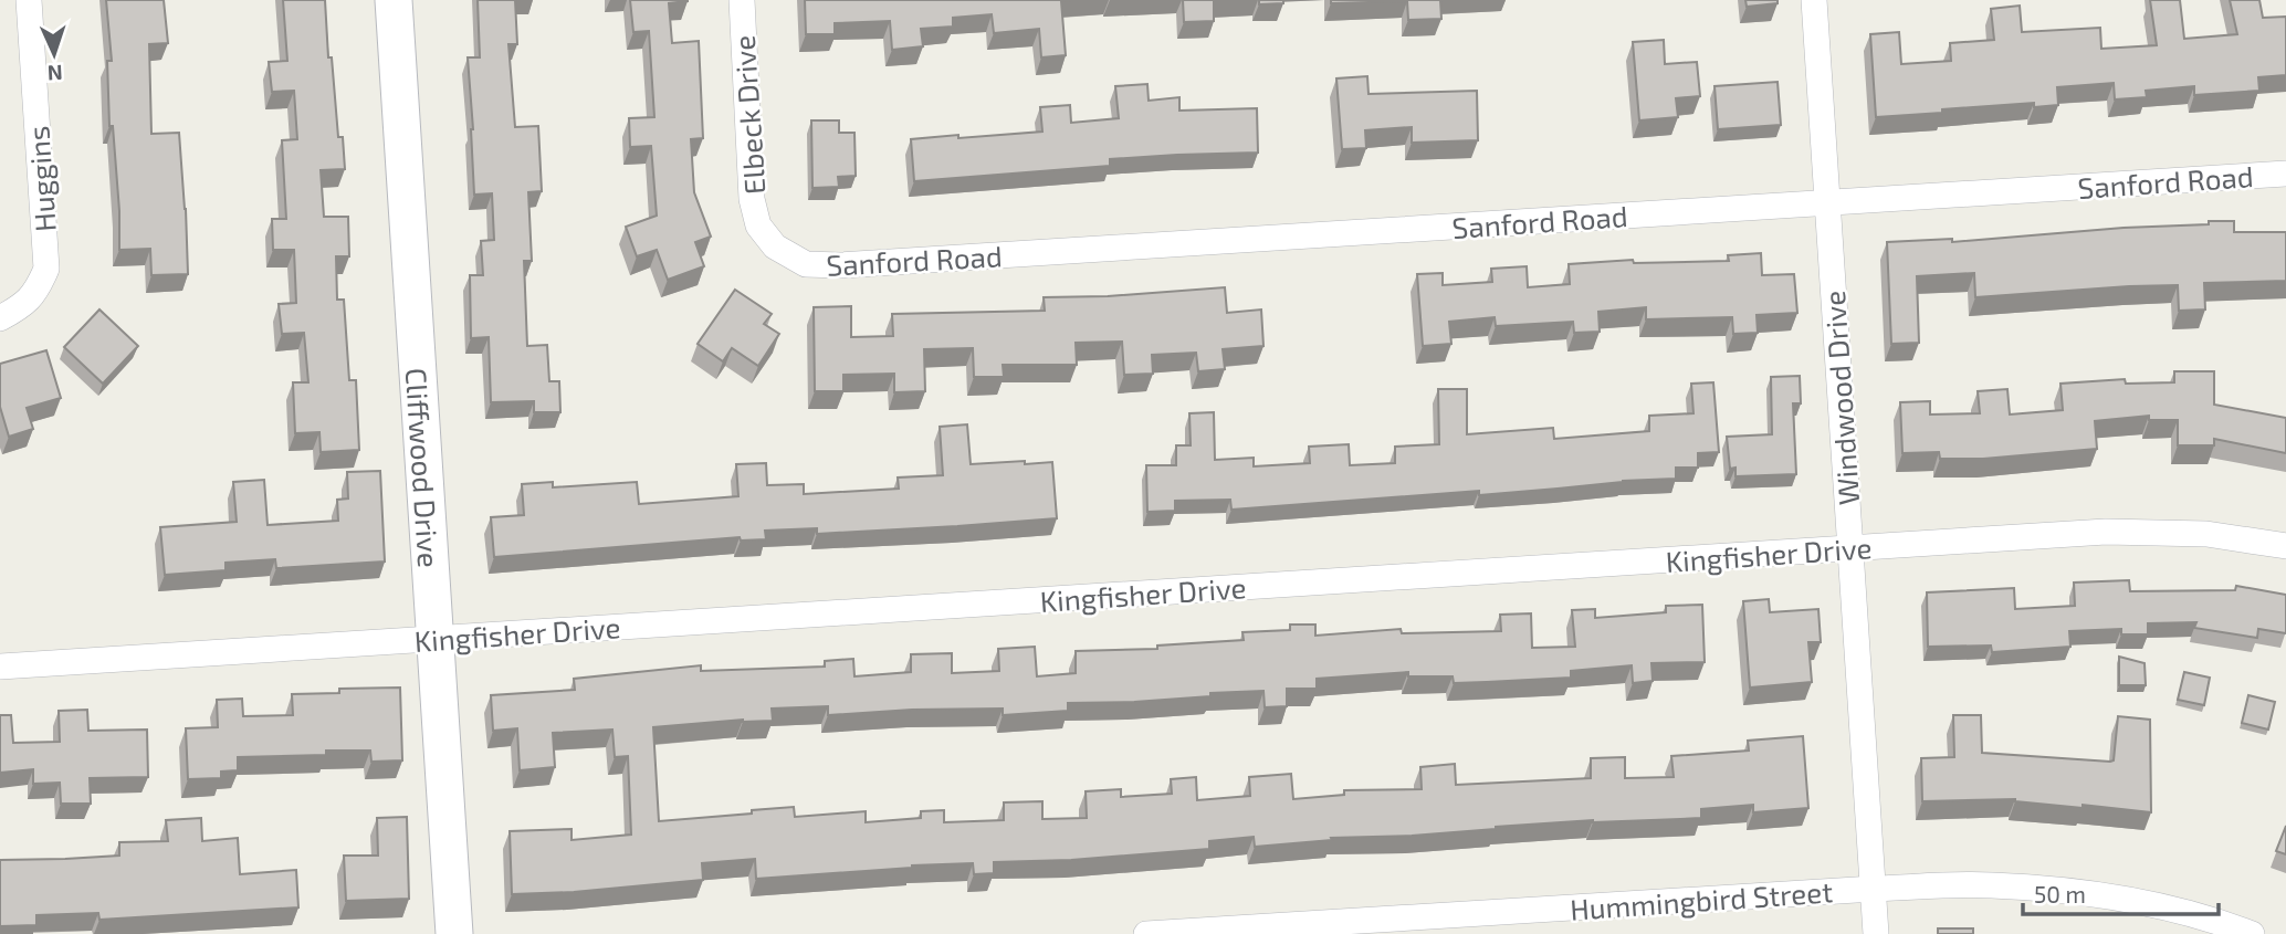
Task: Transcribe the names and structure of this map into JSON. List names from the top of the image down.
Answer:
{
  "streets": {
    "street": [
      "Elbeck Drive",
      "Huggins",
      "Sanford Road",
      "Windwood Drive",
      "Cliffwood Drive",
      "Kingfisher Drive",
      "Hummingbird Street"
    ]
  },
  "crossings": [
    ["Elbeck Drive", "Sanford Road"],
    ["Sanford Road", "Windwood Drive"],
    ["Windwood Drive", "Kingfisher Drive"],
    ["Windwood Drive", "Hummingbird Street"],
    ["Cliffwood Drive", "Kingfisher Drive"]
  ],
  "scale_bar": "50 m",
  "north": "bottom"
}
